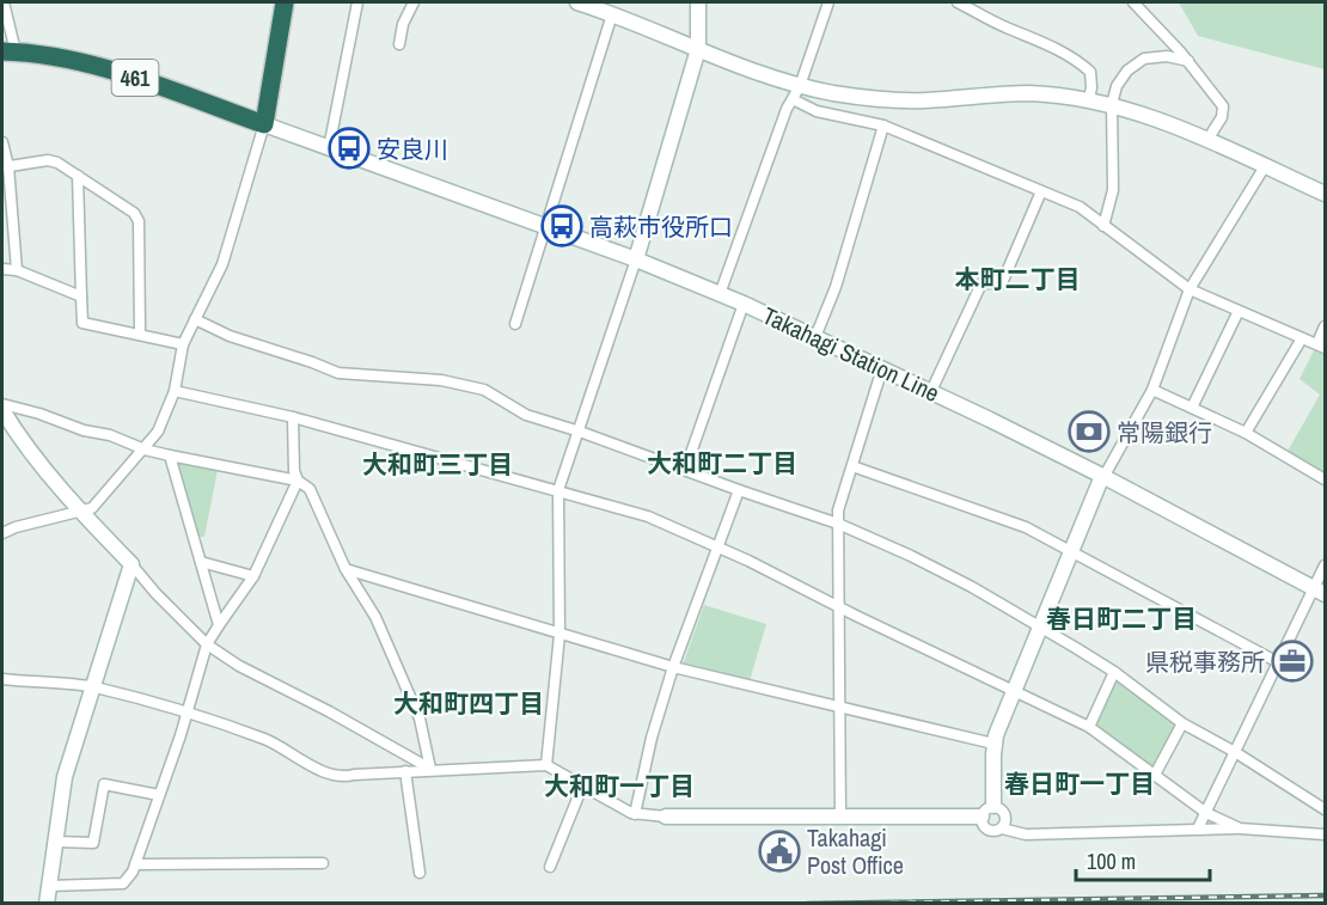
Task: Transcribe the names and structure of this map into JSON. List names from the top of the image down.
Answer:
{
  "streets": {
    "highway": ["461"],
    "street": ["Takahagi Station Line"]
  },
  "crossings": [
    ["461", "Takahagi Station Line"]
  ],
  "districts": [
    "本町二丁目",
    "大和町二丁目",
    "大和町三丁目",
    "春日町二丁目",
    "大和町四丁目",
    "春日町一丁目",
    "大和町一丁目"
  ],
  "places": {
    "bus stop": ["安良川", "高萩市役所口"],
    "bank": ["常陽銀行"],
    "office": ["県税事務所"],
    "public building": ["Takahagi Post Office"]
  },
  "scale_bar": "100 m"
}
